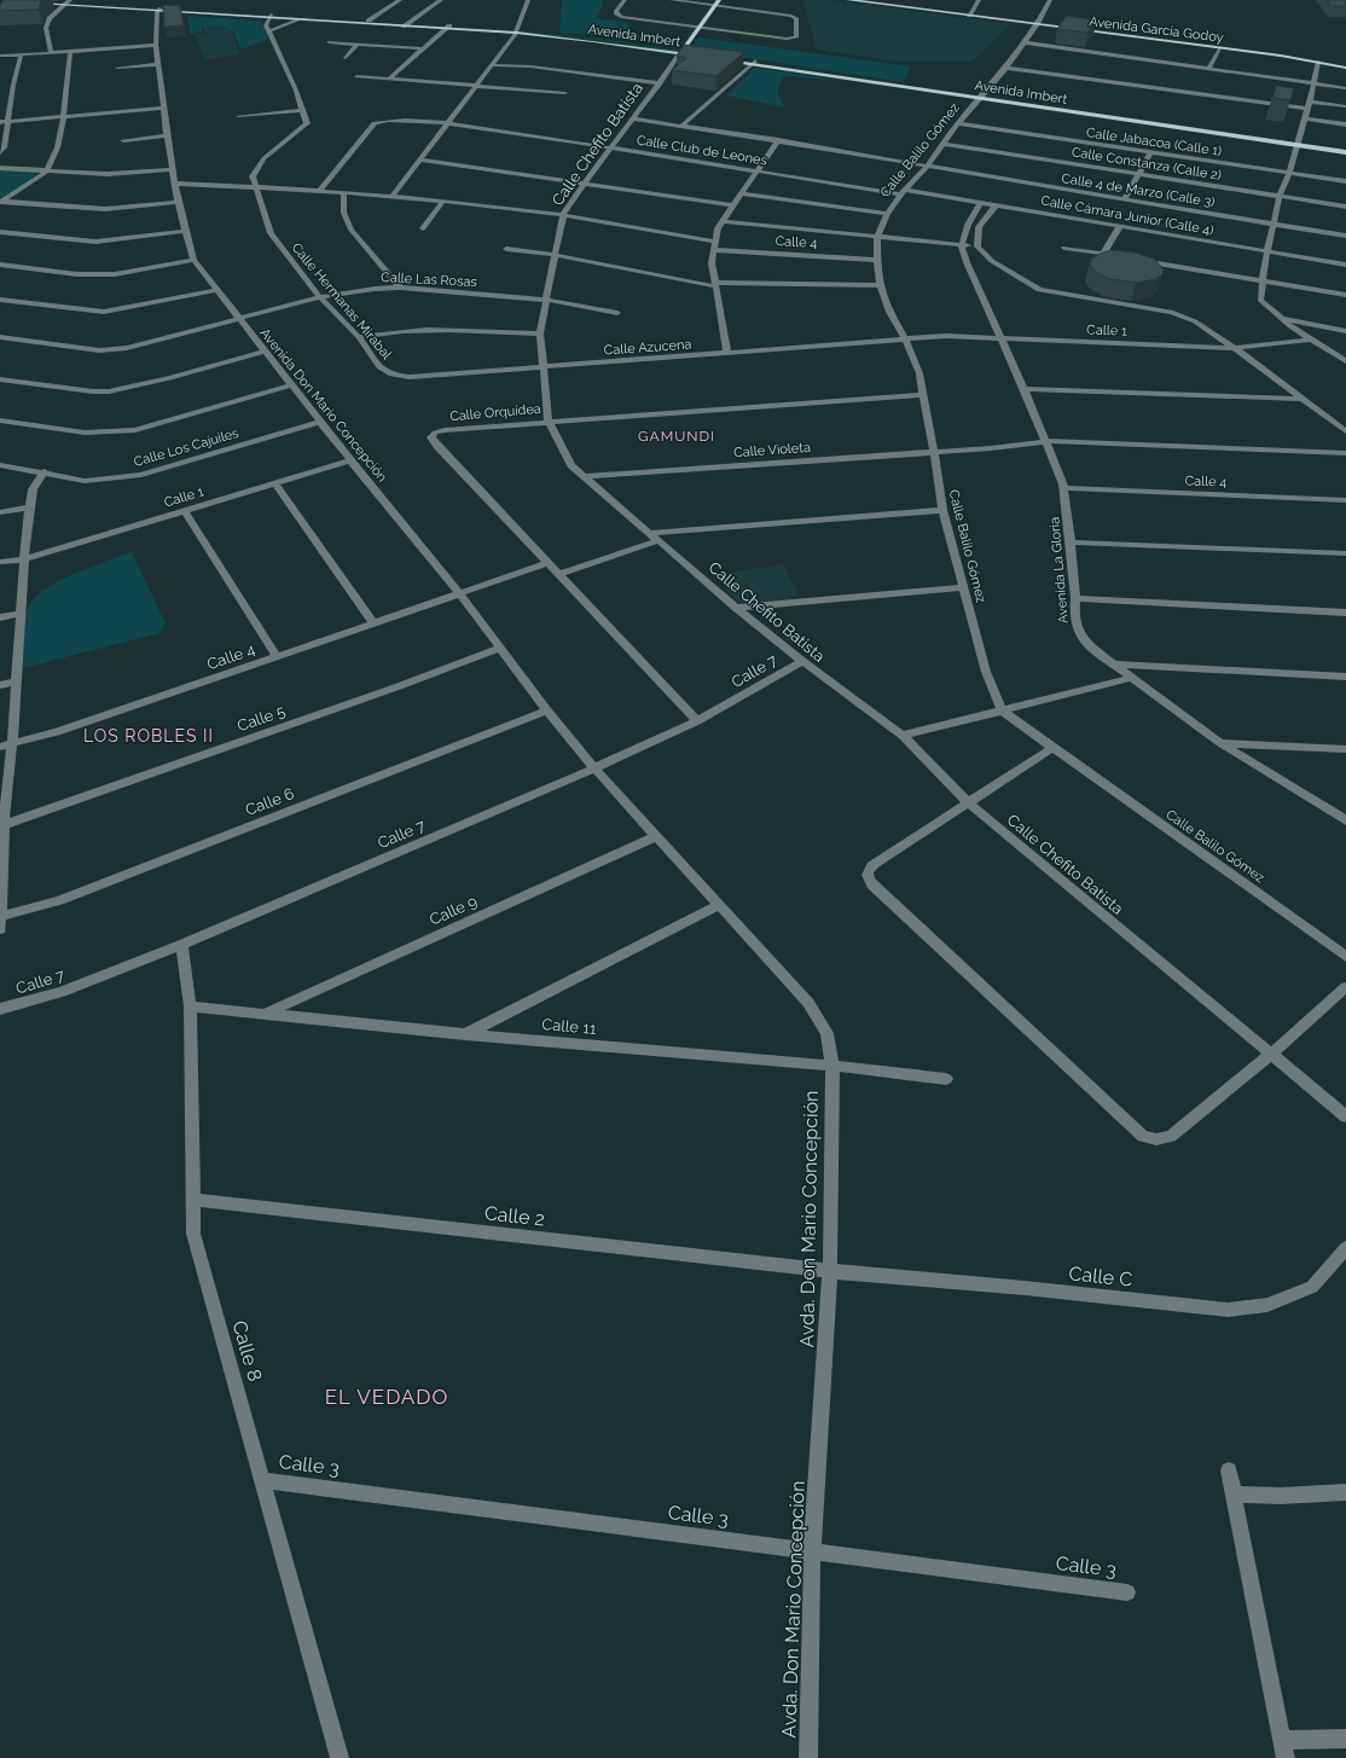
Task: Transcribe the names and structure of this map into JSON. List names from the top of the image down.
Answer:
{
  "streets": {
    "main road": ["Avenida García Godoy", "Avenida Imbert", "Calle Chefito Batista"],
    "street": [
      "Calle Jabacoa (Calle 1)",
      "Calle Club de Leones",
      "Calle Balilo Gómez",
      "Calle Constanza (Calle 2)",
      "Calle 4 de Marzo (Calle 3)",
      "Calle Cámara Junior (Calle 4)",
      "Calle 4",
      "Calle Las Rosas",
      "Calle Hermanas Mirabal",
      "Calle 1",
      "Calle Azucena",
      "Avenida Don Mario Concepción",
      "Calle Orquídea",
      "Calle Los Cajuiles",
      "Calle Violeta",
      "Avenida La Gloria",
      "Calle 7",
      "Calle 5",
      "Calle 6",
      "Calle 9",
      "Calle 11",
      "Calle 2",
      "Avda. Don Mario Concepción",
      "Calle C",
      "Calle 8",
      "Calle 3"
    ]
  },
  "crossings": [
    ["Avenida García Godoy", "Calle Balilo Gómez"],
    ["Avenida Imbert", "Calle Chefito Batista"],
    ["Avenida Imbert", "Calle Balilo Gómez"],
    ["Avenida Imbert", "Calle Hermanas Mirabal"],
    ["Avenida Imbert", "Avenida Don Mario Concepción"],
    ["Calle Jabacoa (Calle 1)", "Calle Balilo Gómez"],
    ["Calle Chefito Batista", "Calle Club de Leones"],
    ["Calle Chefito Batista", "Calle 4 de Marzo (Calle 3)"],
    ["Calle Chefito Batista", "Calle Las Rosas"],
    ["Calle Chefito Batista", "Calle Azucena"],
    ["Calle Chefito Batista", "Calle Orquídea"],
    ["Calle Chefito Batista", "Calle Violeta"],
    ["Calle Chefito Batista", "Calle 7"],
    ["Calle Club de Leones", "Calle Balilo Gómez"],
    ["Calle Club de Leones", "Calle Cámara Junior (Calle 4)"],
    ["Calle Balilo Gómez", "Calle Constanza (Calle 2)"],
    ["Calle Balilo Gómez", "Calle 4 de Marzo (Calle 3)"],
    ["Calle Balilo Gómez", "Calle Cámara Junior (Calle 4)"],
    ["Calle Balilo Gómez", "Calle 4"],
    ["Calle Balilo Gómez", "Calle 1"],
    ["Calle Balilo Gómez", "Calle Azucena"],
    ["Calle Balilo Gómez", "Calle Orquídea"],
    ["Calle Balilo Gómez", "Calle Violeta"],
    ["Calle 4", "Avenida Don Mario Concepción"],
    ["Calle 4", "Calle Orquídea"],
    ["Calle 4", "Avenida La Gloria"],
    ["Calle Las Rosas", "Calle Hermanas Mirabal"],
    ["Calle Las Rosas", "Avenida Don Mario Concepción"],
    ["Calle Hermanas Mirabal", "Calle Azucena"],
    ["Calle 1", "Calle Azucena"],
    ["Calle 1", "Avenida Don Mario Concepción"],
    ["Calle 1", "Avenida La Gloria"],
    ["Avenida Don Mario Concepción", "Calle Los Cajuiles"],
    ["Avenida Don Mario Concepción", "Calle 7"],
    ["Avenida Don Mario Concepción", "Calle 5"],
    ["Avenida Don Mario Concepción", "Calle 6"],
    ["Avenida Don Mario Concepción", "Avda. Don Mario Concepción"],
    ["Calle Orquídea", "Calle 7"],
    ["Calle Violeta", "Avenida La Gloria"],
    ["Calle 7", "Avda. Don Mario Concepción"],
    ["Calle 7", "Calle 8"],
    ["Calle 9", "Calle 11"],
    ["Calle 9", "Avda. Don Mario Concepción"],
    ["Calle 11", "Avda. Don Mario Concepción"],
    ["Calle 11", "Calle 8"],
    ["Calle 2", "Avda. Don Mario Concepción"],
    ["Calle 2", "Calle C"],
    ["Calle 2", "Calle 8"],
    ["Avda. Don Mario Concepción", "Calle C"],
    ["Avda. Don Mario Concepción", "Calle 3"],
    ["Calle 8", "Calle 3"]
  ],
  "districts": ["GAMUNDI", "LOS ROBLES II", "EL VEDADO"]
}
